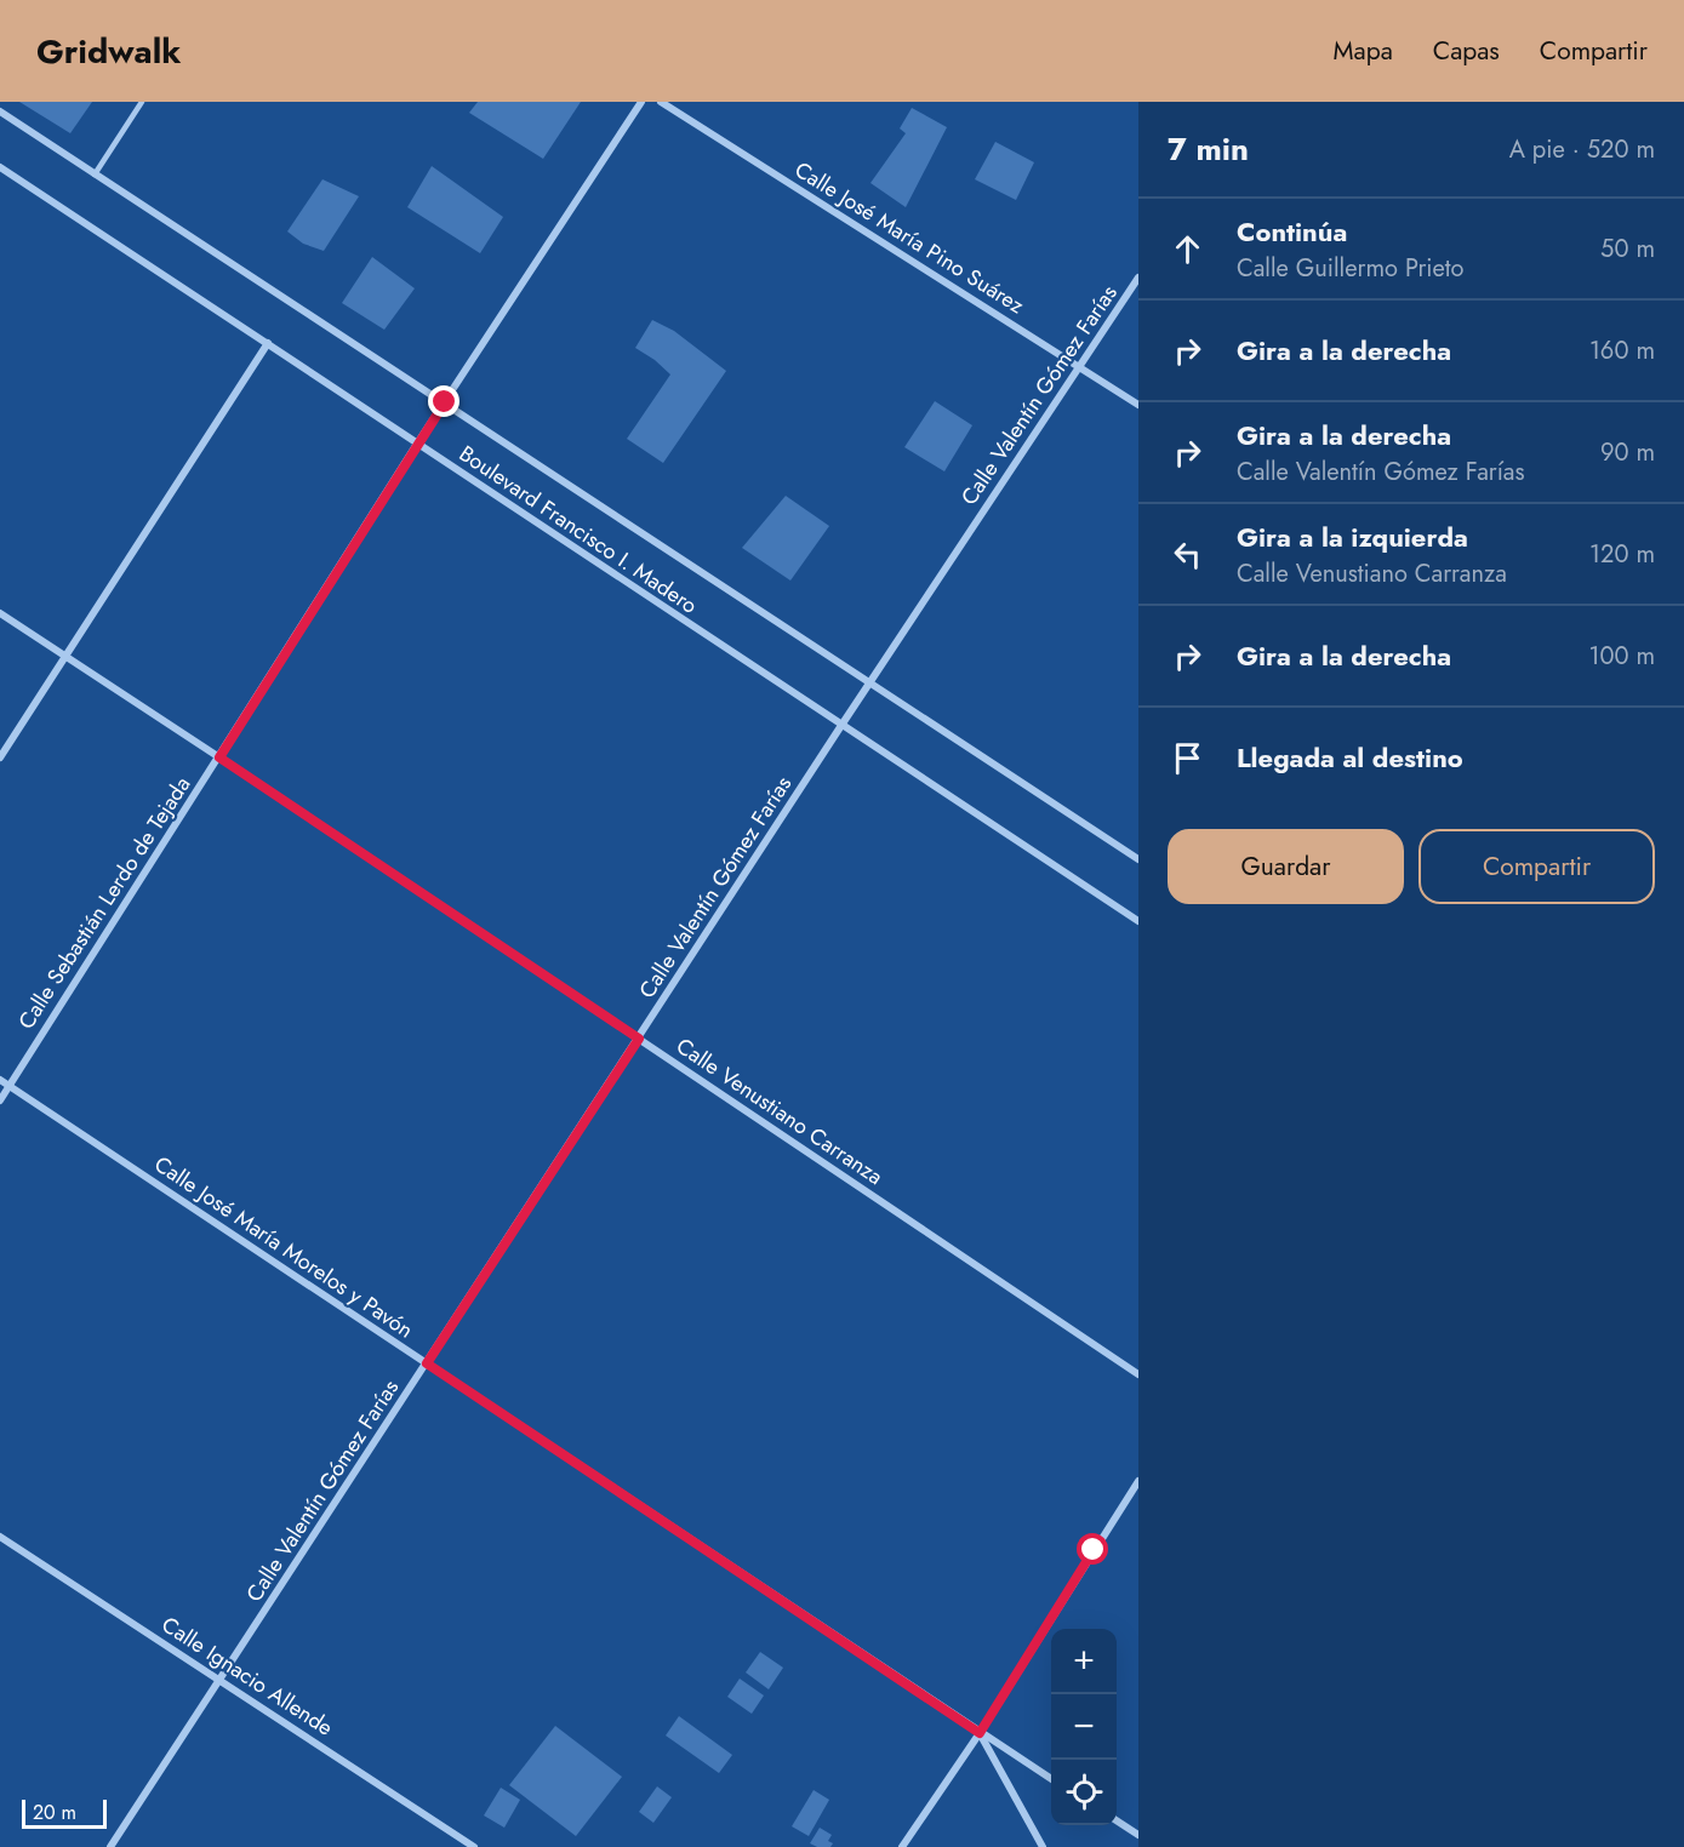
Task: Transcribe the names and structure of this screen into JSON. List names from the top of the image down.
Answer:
{
  "streets": {
    "street": [
      "Calle José María Pino Suárez",
      "Calle Valentín Gómez Farías",
      "Boulevard Francisco I. Madero",
      "Calle Sebastián Lerdo de Tejada",
      "Calle Venustiano Carranza",
      "Calle José María Morelos y Pavón",
      "Calle Ignacio Allende"
    ]
  },
  "crossings": [
    ["Calle José María Pino Suárez", "Calle Valentín Gómez Farías"],
    ["Calle Valentín Gómez Farías", "Boulevard Francisco I. Madero"],
    ["Calle Valentín Gómez Farías", "Calle Venustiano Carranza"],
    ["Calle Valentín Gómez Farías", "Calle José María Morelos y Pavón"],
    ["Calle Valentín Gómez Farías", "Calle Ignacio Allende"],
    ["Boulevard Francisco I. Madero", "Calle Sebastián Lerdo de Tejada"],
    ["Calle Sebastián Lerdo de Tejada", "Calle Venustiano Carranza"],
    ["Calle Sebastián Lerdo de Tejada", "Calle José María Morelos y Pavón"]
  ],
  "scale_bar": "20 m",
  "page": {
    "header": "Gridwalk",
    "nav": ["Mapa", "Capas", "Compartir"],
    "heading": ["7 min", "A pie · 520 m"],
    "list": [
      ["Continúa", "Calle Guillermo Prieto", "50 m"],
      ["Gira a la derecha", "160 m"],
      ["Gira a la derecha", "Calle Valentín Gómez Farías", "90 m"],
      ["Gira a la izquierda", "Calle Venustiano Carranza", "120 m"],
      ["Gira a la derecha", "100 m"],
      "Llegada al destino"
    ],
    "buttons": ["Guardar", "Compartir"],
    "map_buttons": ["+", "−"],
    "scale": "20 m"
  }
}
